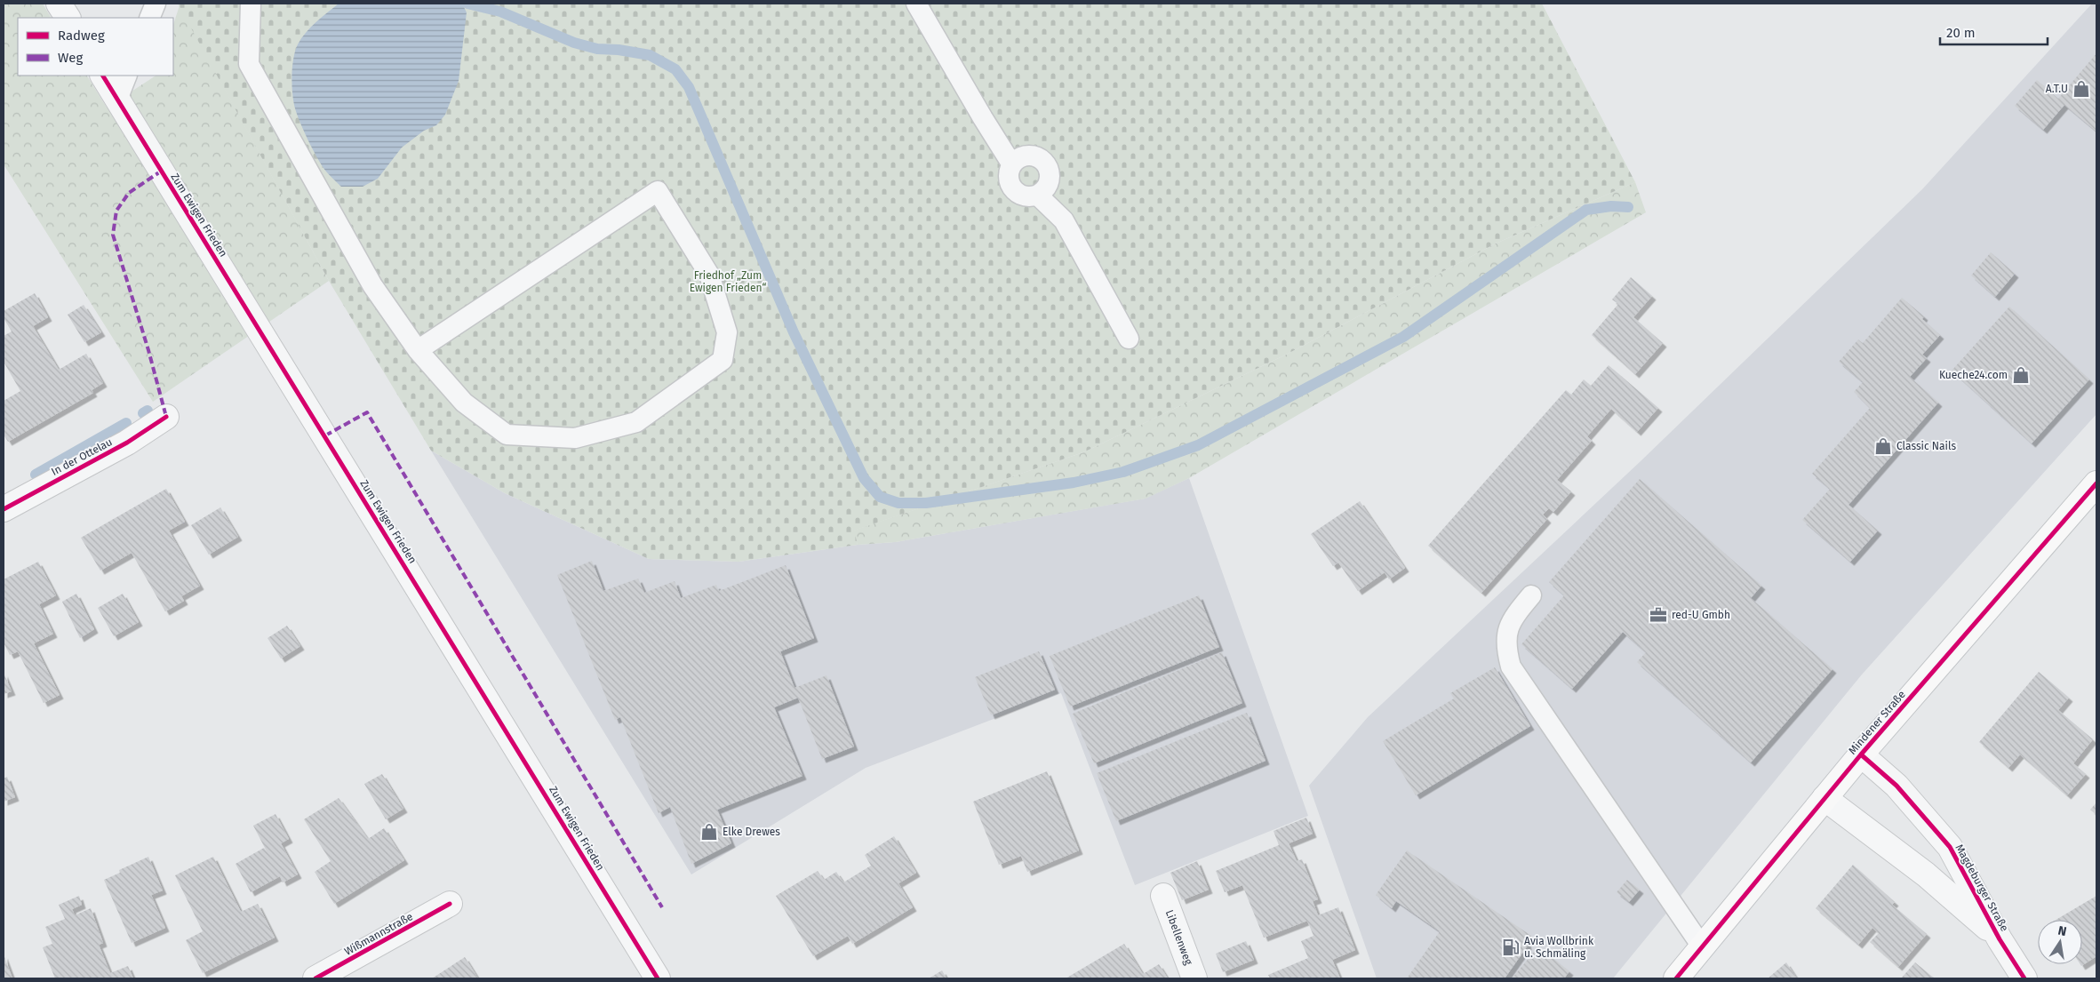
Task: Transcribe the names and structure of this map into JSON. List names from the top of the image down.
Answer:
{
  "streets": {
    "main road": ["Mindener Straße"],
    "street": [
      "Zum Ewigen Frieden",
      "In der Ottelau",
      "Magdeburger Straße",
      "Wißmannstraße",
      "Libellenweg"
    ]
  },
  "crossings": [
    ["Mindener Straße", "Magdeburger Straße"]
  ],
  "parks": ["Friedhof „Zum Ewigen Frieden“"],
  "places": {
    "shop": [
      "A.T.U",
      "Kueche24.com",
      "Classic Nails",
      "Elke Drewes"
    ],
    "office": ["red-U Gmbh"],
    "fuel station": ["Avia Wollbrink u. Schmäling"]
  },
  "legend": ["Radweg", "Weg"],
  "scale_bar": "20 m",
  "north": "top"
}
